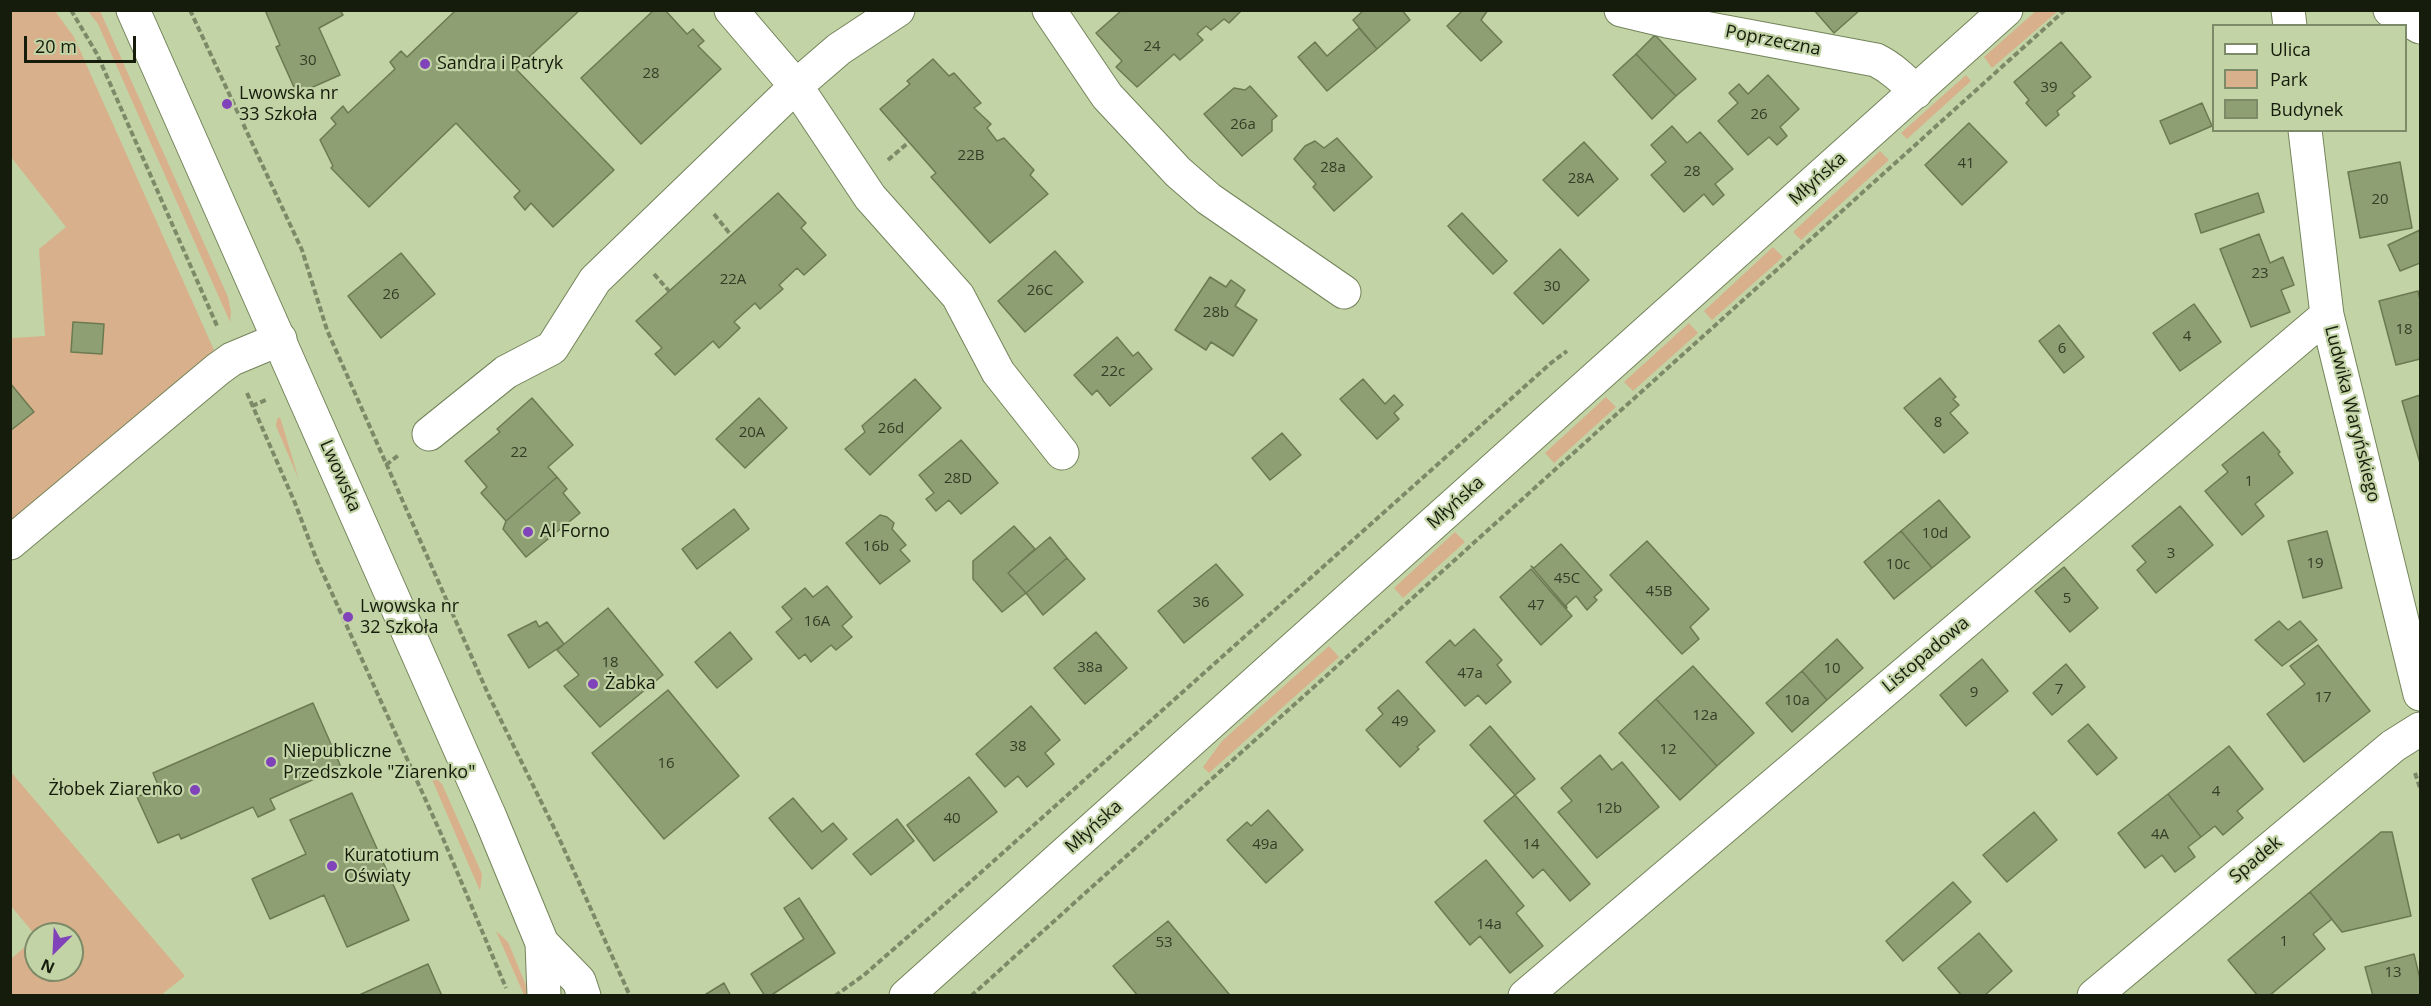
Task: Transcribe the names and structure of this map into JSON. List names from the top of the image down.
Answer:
{
  "streets": {
    "street": [
      "Poprzeczna",
      "Młyńska",
      "Ludwika Waryńskiego",
      "Lwowska",
      "Listopadowa",
      "Spadek"
    ]
  },
  "crossings": [
    ["Poprzeczna", "Młyńska"],
    ["Ludwika Waryńskiego", "Listopadowa"]
  ],
  "places": [
    "Sandra i Patryk",
    "Lwowska nr 33 Szkoła",
    "Al Forno",
    "Lwowska nr 32 Szkoła",
    "Żabka",
    "Niepubliczne Przedszkole \"Ziarenko\"",
    "Żłobek Ziarenko",
    "Kuratotium Oświaty"
  ],
  "house_numbers": [
    "24",
    "30",
    "28",
    "39",
    "26",
    "26a",
    "22B",
    "41",
    "28a",
    "28",
    "28A",
    "20",
    "23",
    "22A",
    "30",
    "26C",
    "26",
    "28b",
    "18",
    "4",
    "6",
    "22c",
    "8",
    "26d",
    "20A",
    "22",
    "28D",
    "1",
    "10d",
    "16b",
    "3",
    "19",
    "10c",
    "45C",
    "45B",
    "5",
    "36",
    "47",
    "16A",
    "18",
    "38a",
    "10",
    "47a",
    "7",
    "9",
    "17",
    "10a",
    "12a",
    "49",
    "38",
    "12",
    "16",
    "4",
    "12b",
    "40",
    "4A",
    "49a",
    "14",
    "14a",
    "1",
    "53",
    "13"
  ],
  "legend": ["Ulica", "Park", "Budynek"],
  "scale_bar": "20 m",
  "north": "bottom left"
}
